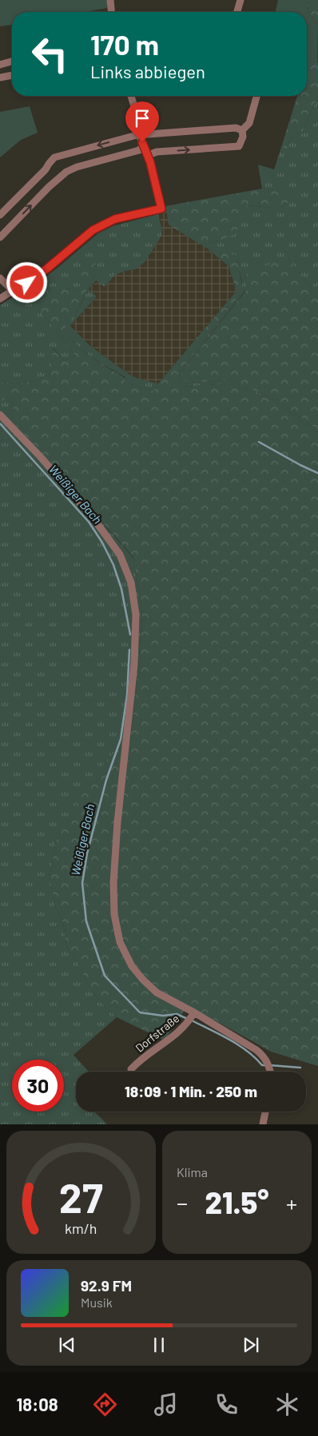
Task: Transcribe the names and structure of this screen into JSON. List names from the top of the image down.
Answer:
{
  "streets": {
    "street": ["Dorfstraße"]
  },
  "water": ["Weißiger Bach"],
  "page": {
    "turn": ["170 m", "Links abbiegen"],
    "limit": "30",
    "trip": "18:09 · 1 Min. · 250 m",
    "tile": "Klima",
    "heat": ["−", "21.5°", "+"],
    "song": ["92.9 FM", "Musik"],
    "tabs": "18:08",
    "gauge": ["27", "km/h"]
  }
}
